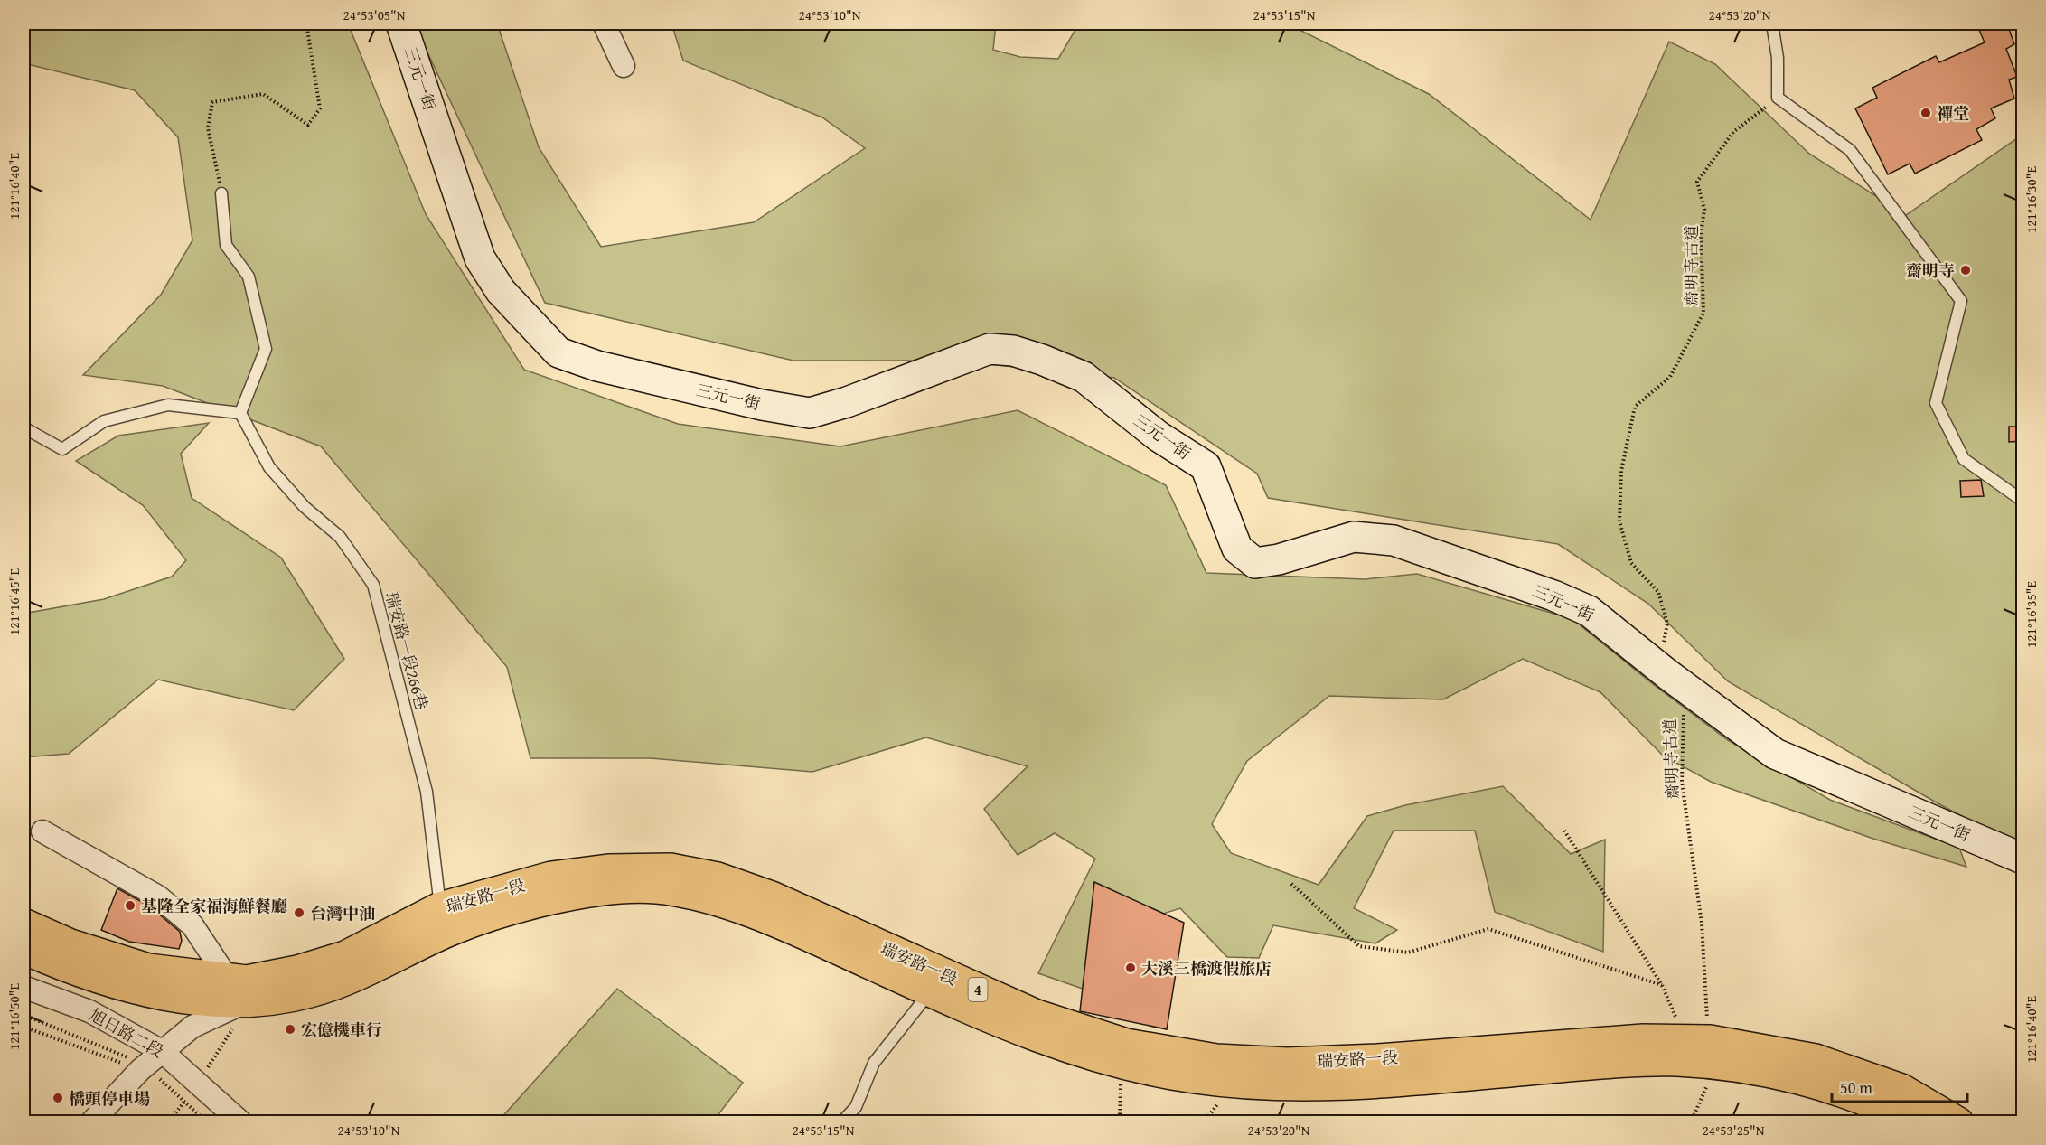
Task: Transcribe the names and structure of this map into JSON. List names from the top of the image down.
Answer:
{
  "streets": {
    "main road": ["瑞安路一段", "4"],
    "street": ["三元一街", "旭日路二段"],
    "lane": ["瑞安路一段266巷"],
    "path": ["齋明寺古道"]
  },
  "crossings": [
    ["三元一街", "齋明寺古道"],
    ["齋明寺古道", "瑞安路一段"],
    ["瑞安路一段266巷", "瑞安路一段"]
  ],
  "places": [
    "禪堂",
    "齋明寺",
    "基隆全家福海鮮餐廳",
    "台灣中油",
    "大溪三橋渡假旅店",
    "宏億機車行",
    "橋頭停車場"
  ],
  "scale_bar": "50 m",
  "coordinates": [
    "24°53'05\"N",
    "24°53'10\"N",
    "24°53'15\"N",
    "24°53'20\"N",
    "121°16'40\"E",
    "121°16'30\"E",
    "121°16'45\"E",
    "121°16'35\"E",
    "121°16'50\"E",
    "24°53'25\"N"
  ]
}
